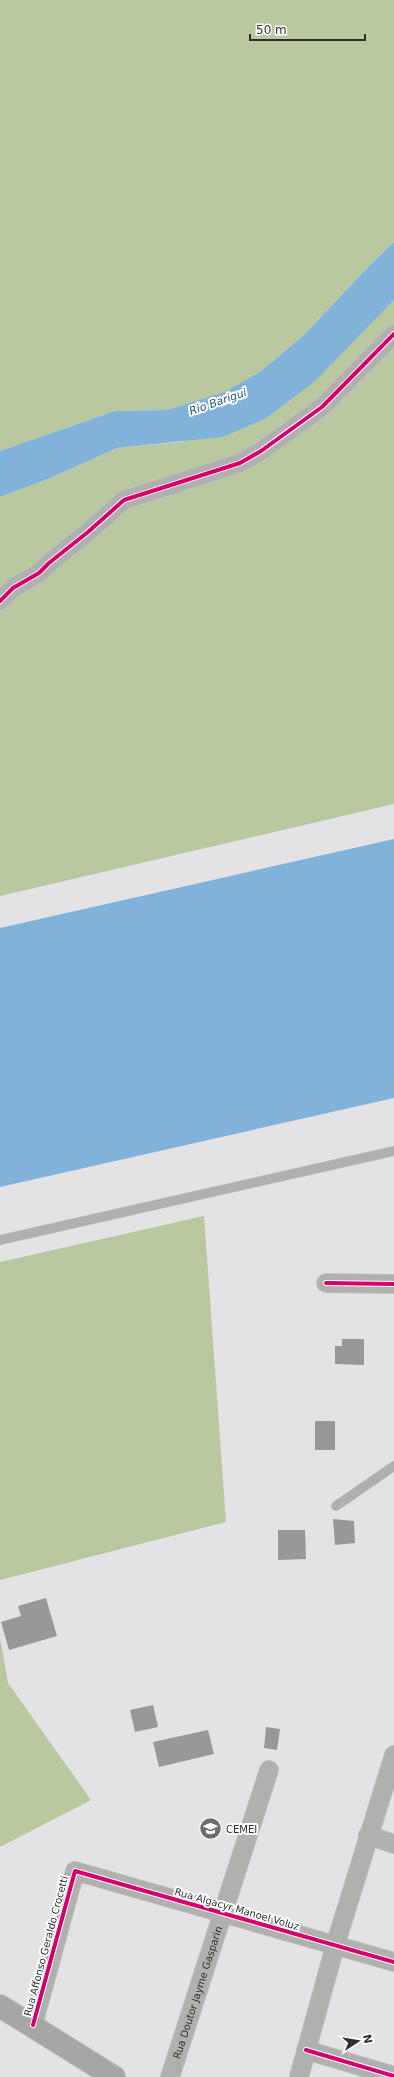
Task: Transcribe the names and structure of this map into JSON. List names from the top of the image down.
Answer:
{
  "streets": {
    "street": ["Rua Algacyr Manoel Voluz", "Rua Affonso Geraldo Crocetti", "Rua Doutor Jayme Gasparin"]
  },
  "crossings": [
    ["Rua Algacyr Manoel Voluz", "Rua Affonso Geraldo Crocetti"],
    ["Rua Algacyr Manoel Voluz", "Rua Doutor Jayme Gasparin"]
  ],
  "water": ["Rio Barigui"],
  "places": {
    "school or university": ["CEMEI"]
  },
  "scale_bar": "50 m",
  "north": "right"
}
